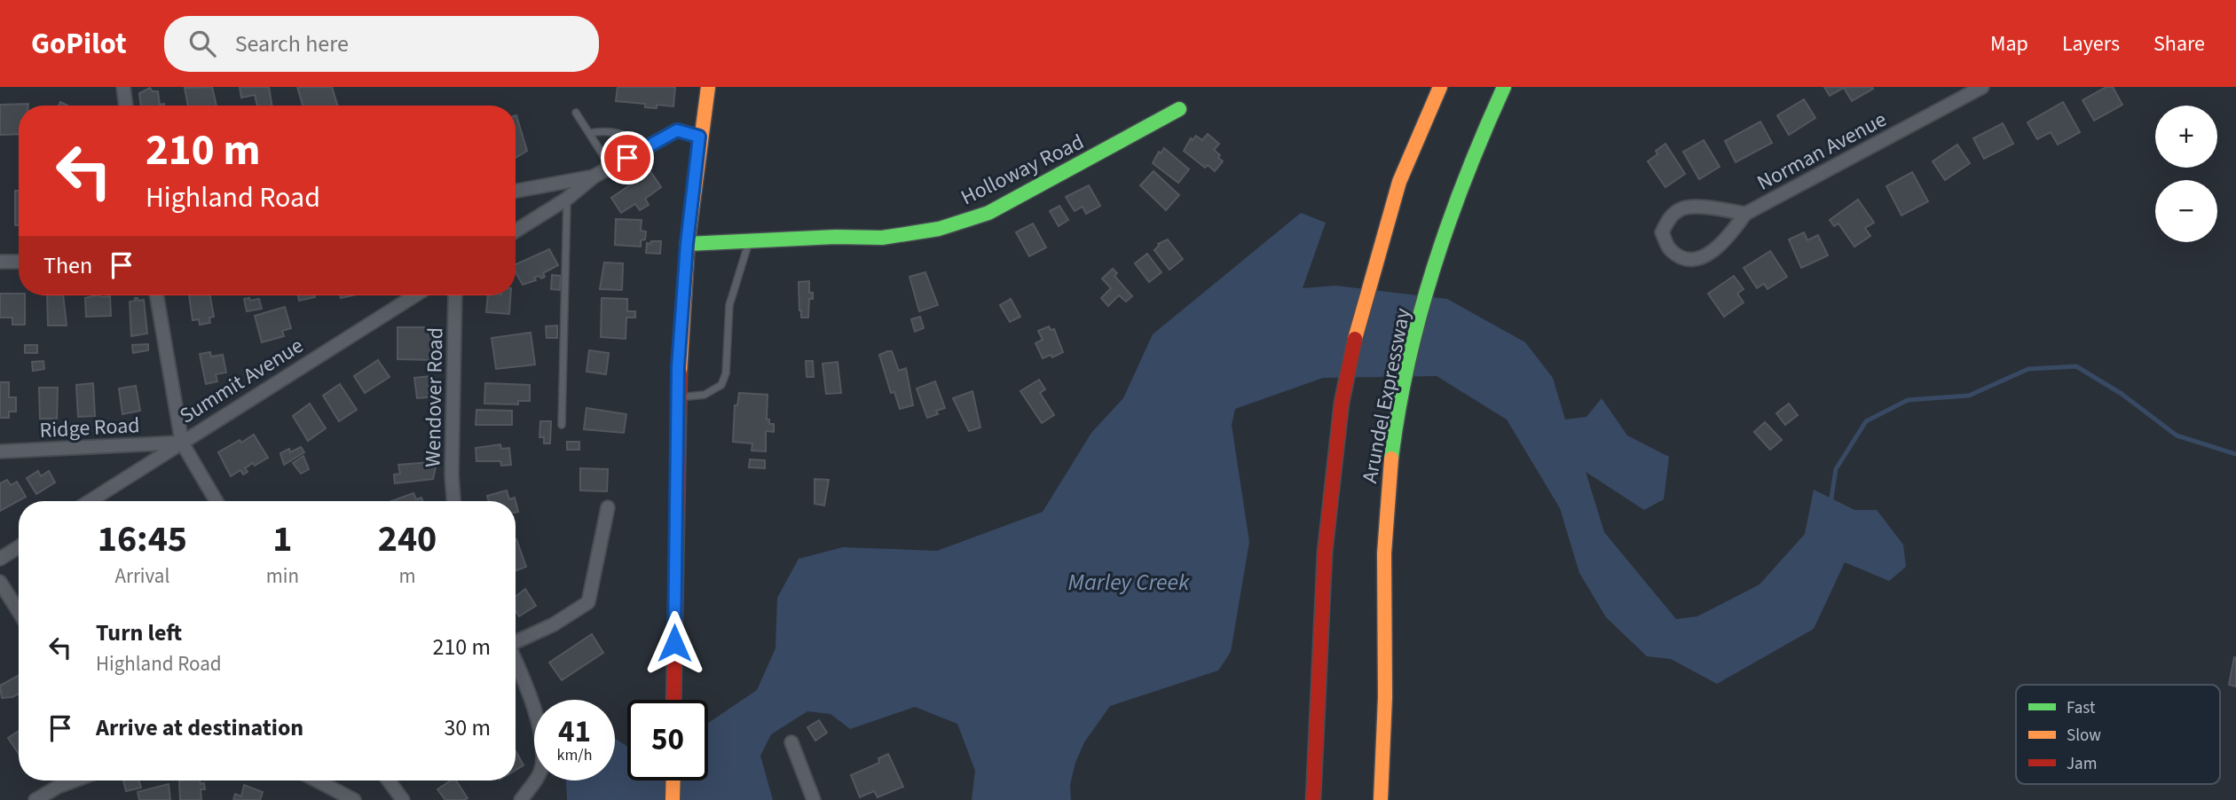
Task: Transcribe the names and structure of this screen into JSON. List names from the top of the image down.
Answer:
{
  "streets": {
    "main road": ["Holloway Road", "Arundel Expressway"],
    "street": [
      "Norman Avenue",
      "Summit Avenue",
      "Wendover Road",
      "Ridge Road"
    ]
  },
  "crossings": [
    ["Summit Avenue", "Ridge Road"]
  ],
  "water": ["Marley Creek"],
  "legend": ["Fast", "Slow", "Jam"],
  "page": {
    "header": "GoPilot",
    "search": "Search here",
    "nav": ["Map", "Layers", "Share"],
    "map_buttons": ["+", "−"],
    "turn": ["210 m", "Highland Road"],
    "then": "Then",
    "eta": [
      "16:45",
      "Arrival",
      "1",
      "min",
      "240",
      "m"
    ],
    "list": [
      {
        "name": "Turn left",
        "note": "Highland Road",
        "value": "210 m"
      },
      {
        "name": "Arrive at destination",
        "value": "30 m"
      }
    ],
    "speed": "41 km/h",
    "limit": "50"
  }
}
